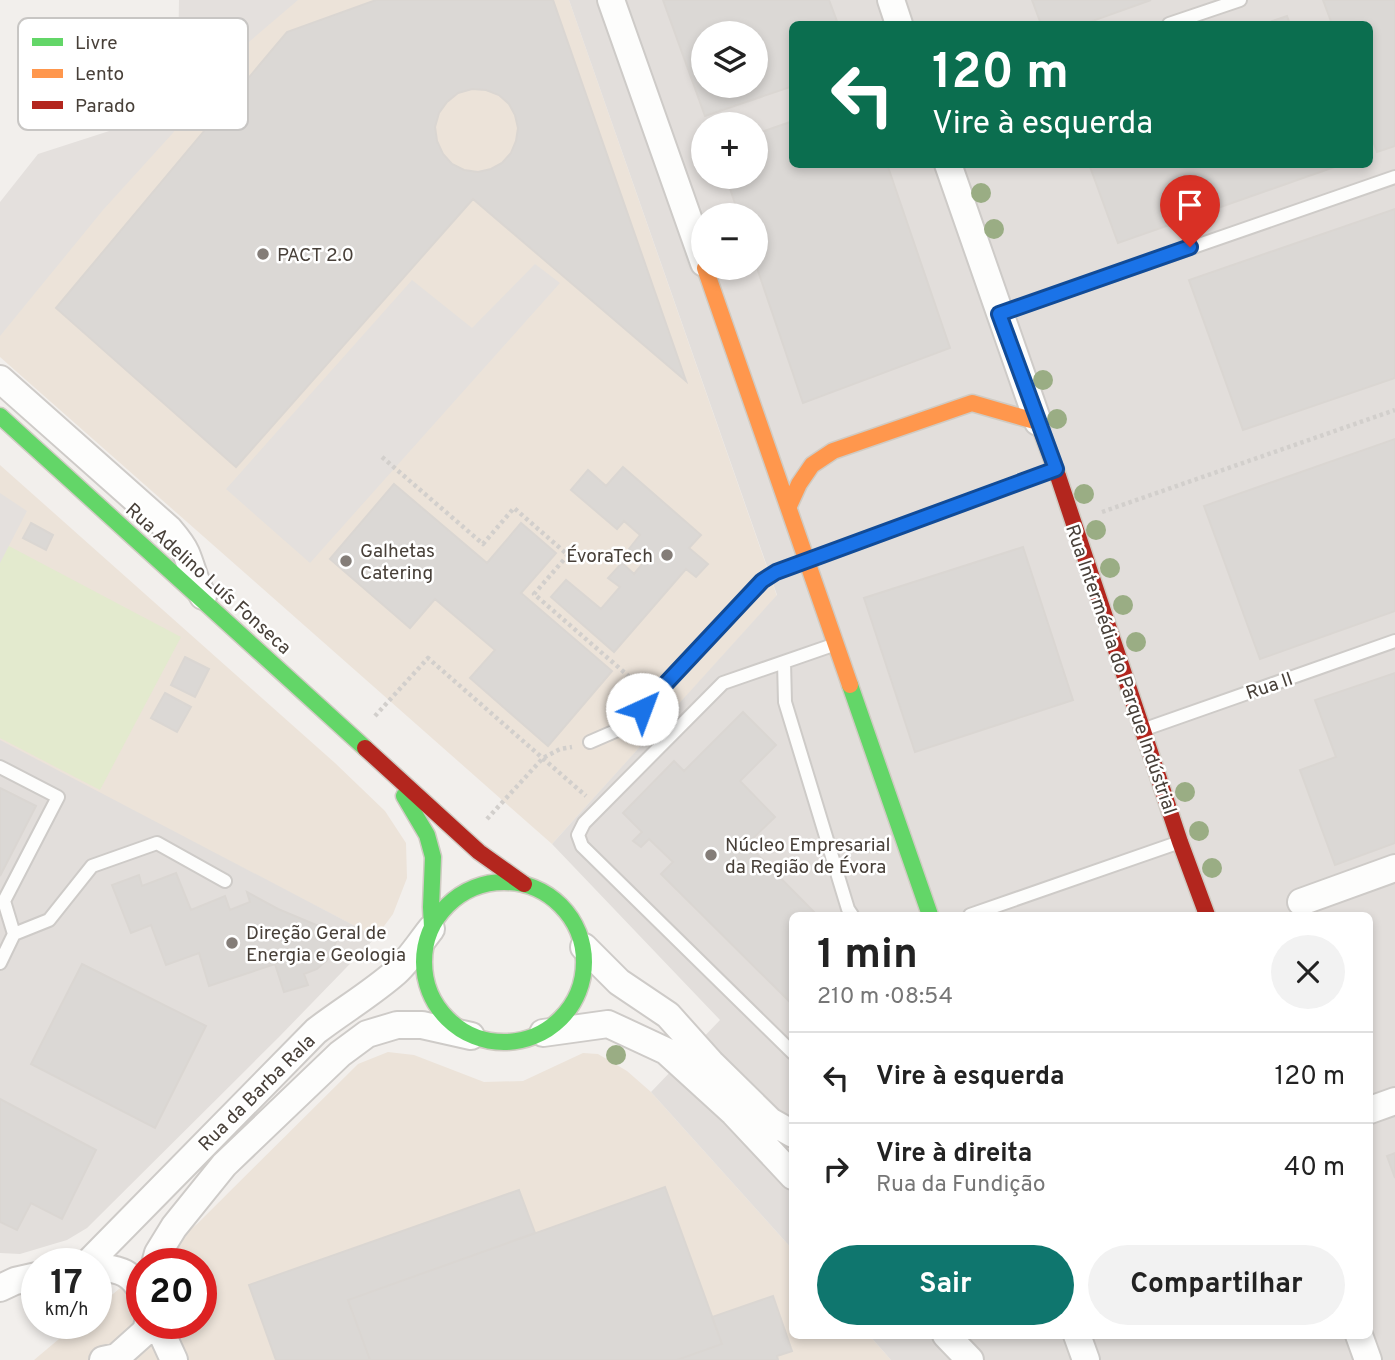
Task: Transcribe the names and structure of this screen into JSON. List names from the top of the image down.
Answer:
{
  "streets": {
    "street": ["Rua Adelino Luís Fonseca", "Rua Intermédia do Parque Indústrial", "Rua da Barba Rala"],
    "lane": ["Rua II"]
  },
  "crossings": [
    ["Rua Adelino Luís Fonseca", "Rua da Barba Rala"],
    ["Rua Intermédia do Parque Indústrial", "Rua II"]
  ],
  "places": [
    "PACT 2.0",
    "ÉvoraTech",
    "Galhetas Catering",
    "Núcleo Empresarial da Região de Évora",
    "Direção Geral de Energia e Geologia"
  ],
  "legend": ["Livre", "Lento", "Parado"],
  "page": {
    "map_buttons": ["+", "−"],
    "turn": ["120 m", "Vire à esquerda"],
    "heading": ["1 min", "210 m · 08:54"],
    "list": [
      {
        "name": "Vire à esquerda",
        "value": "120 m"
      },
      {
        "name": "Vire à direita",
        "note": "Rua da Fundição",
        "value": "40 m"
      }
    ],
    "buttons": ["Sair", "Compartilhar"],
    "speed": "17 km/h",
    "limit": "20"
  }
}
